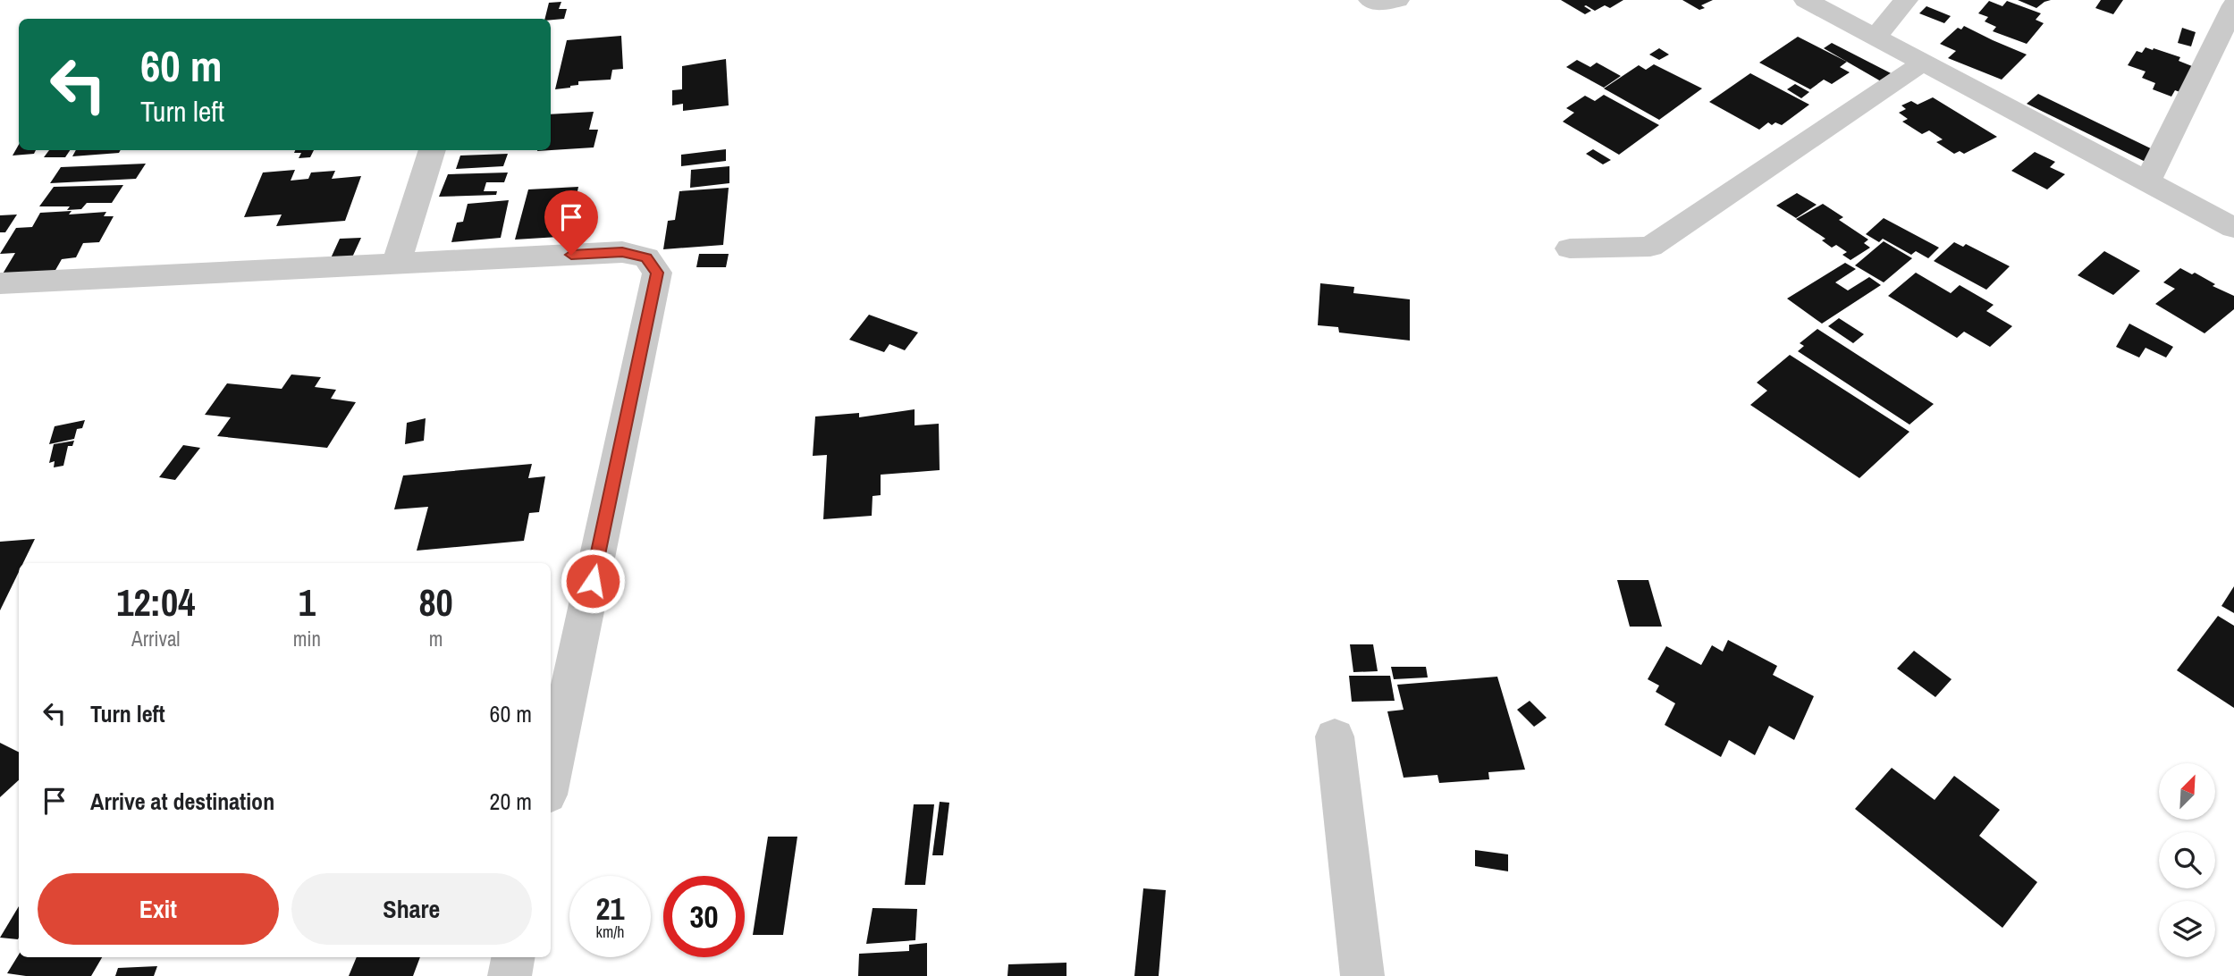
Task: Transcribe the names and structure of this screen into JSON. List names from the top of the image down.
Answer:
{
  "north": "top right",
  "page": {
    "turn": ["60 m", "Turn left"],
    "eta": [
      "12:04",
      "Arrival",
      "1",
      "min",
      "80",
      "m"
    ],
    "list": [
      {
        "name": "Turn left",
        "value": "60 m"
      },
      {
        "name": "Arrive at destination",
        "value": "20 m"
      }
    ],
    "buttons": ["Exit", "Share"],
    "speed": "21 km/h",
    "limit": "30"
  }
}
